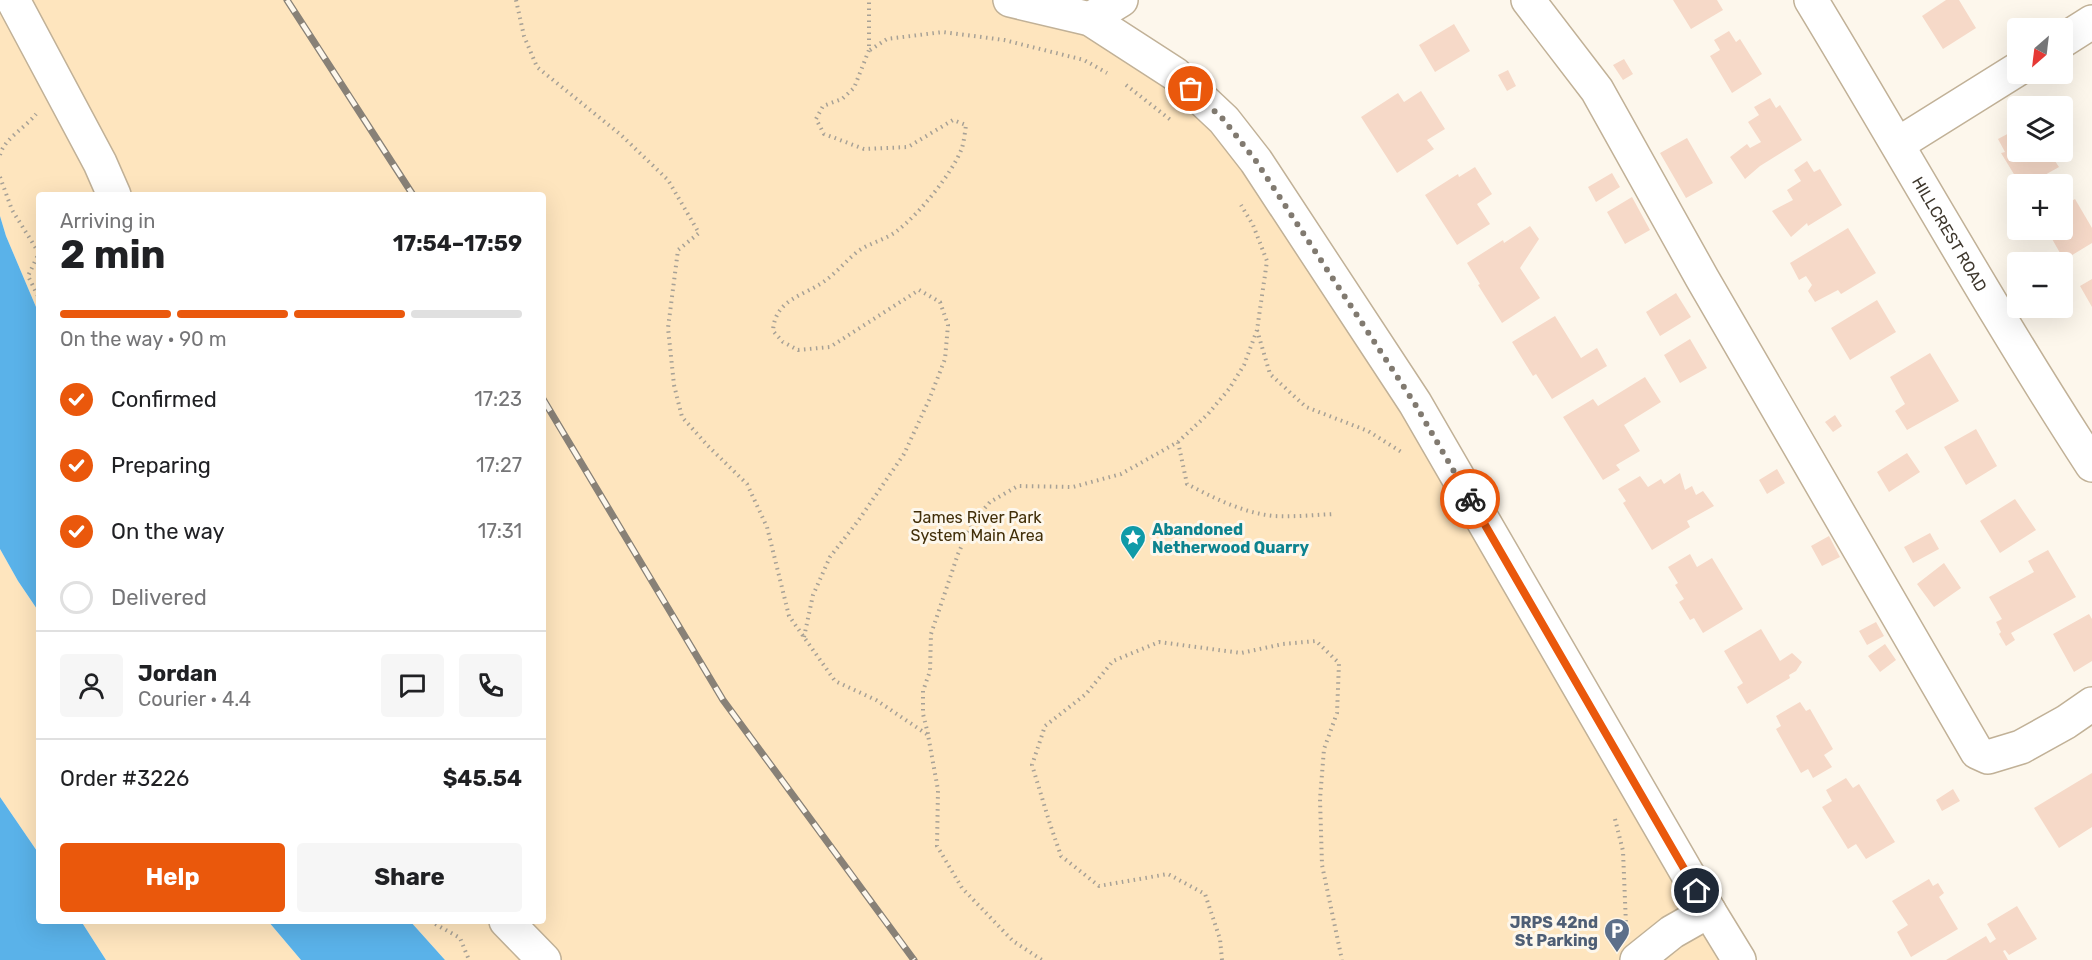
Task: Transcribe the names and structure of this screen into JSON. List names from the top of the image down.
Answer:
{
  "streets": {
    "street": ["HILLCREST ROAD"]
  },
  "parks": ["James River Park System Main Area"],
  "places": {
    "place": ["Abandoned Netherwood Quarry"],
    "parking": ["JRPS 42nd St Parking"]
  },
  "north": "bottom left",
  "page": {
    "map_buttons": ["+", "−"],
    "heading": ["2 min", "Arriving in", "17:54–17:59"],
    "panel": [
      "Jordan",
      "Courier · 4.4",
      "Order #3226",
      "$45.54"
    ],
    "bar": "On the way · 90 m",
    "list": [
      ["Confirmed", "17:23"],
      ["Preparing", "17:27"],
      ["On the way", "17:31"],
      "Delivered"
    ],
    "buttons": ["Help", "Share"]
  }
}
